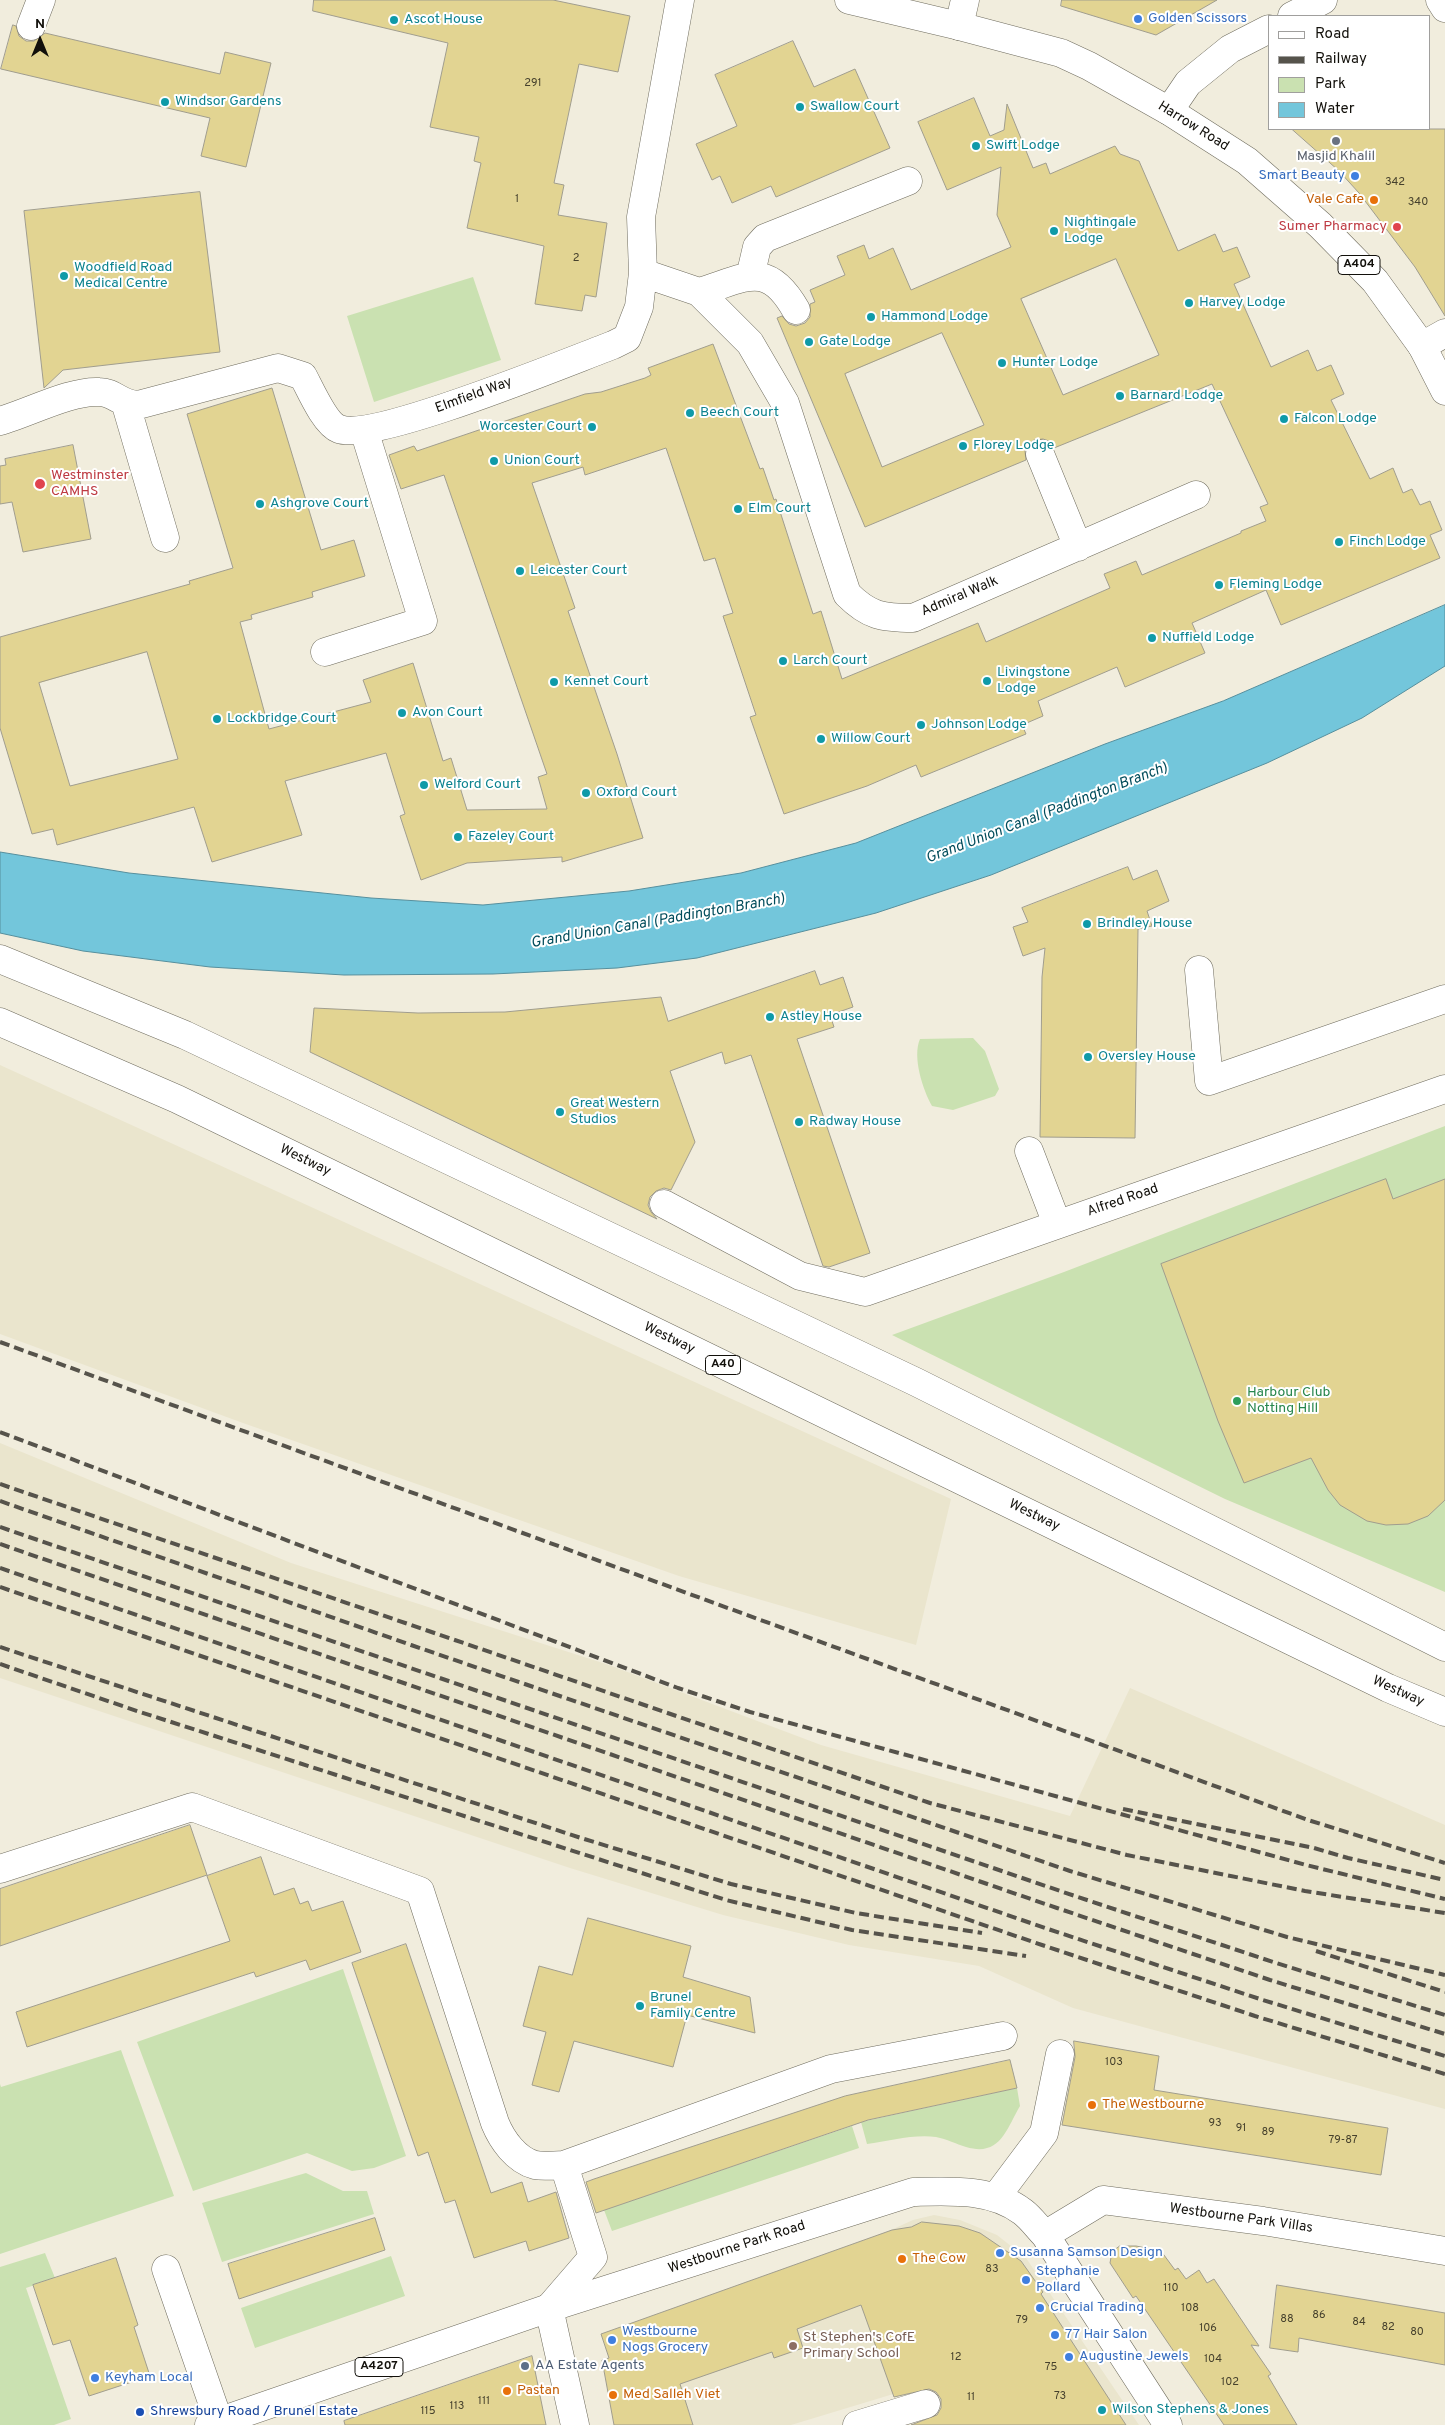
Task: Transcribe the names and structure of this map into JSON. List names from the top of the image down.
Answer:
{
  "streets": {
    "main road": [
      "Harrow Road",
      "A404",
      "Elmfield Way",
      "Admiral Walk",
      "Westway",
      "Alfred Road",
      "A40",
      "Westbourne Park Villas",
      "Westbourne Park Road",
      "A4207"
    ]
  },
  "crossings": [
    ["Elmfield Way", "Admiral Walk"],
    ["Westbourne Park Villas", "Westbourne Park Road"]
  ],
  "water": ["Grand Union Canal (Paddington Branch)"],
  "places": [
    "Golden Scissors",
    "Ascot House",
    "Windsor Gardens",
    "Swallow Court",
    "Masjid Khalil",
    "Swift Lodge",
    "Smart Beauty",
    "Vale Cafe",
    "Sumer Pharmacy",
    "Nightingale Lodge",
    "Woodfield Road Medical Centre",
    "Harvey Lodge",
    "Hammond Lodge",
    "Gate Lodge",
    "Hunter Lodge",
    "Barnard Lodge",
    "Beech Court",
    "Falcon Lodge",
    "Worcester Court",
    "Florey Lodge",
    "Union Court",
    "Westminster CAMHS",
    "Ashgrove Court",
    "Elm Court",
    "Finch Lodge",
    "Leicester Court",
    "Fleming Lodge",
    "Nuffield Lodge",
    "Larch Court",
    "Livingstone Lodge",
    "Kennet Court",
    "Avon Court",
    "Lockbridge Court",
    "Johnson Lodge",
    "Willow Court",
    "Welford Court",
    "Oxford Court",
    "Fazeley Court",
    "Brindley House",
    "Astley House",
    "Oversley House",
    "Great Western Studios",
    "Radway House",
    "Harbour Club Notting Hill",
    "Brunel Family Centre",
    "The Westbourne",
    "Susanna Samson Design",
    "The Cow",
    "Stephanie Pollard",
    "Crucial Trading",
    "77 Hair Salon",
    "Westbourne Nogs Grocery",
    "St Stephen's CofE Primary School",
    "Augustine Jewels",
    "AA Estate Agents",
    "Keyham Local",
    "Pastan",
    "Med Salleh Viet",
    "Wilson Stephens & Jones",
    "Shrewsbury Road / Brunel Estate"
  ],
  "house_numbers": [
    "291",
    "342",
    "1",
    "340",
    "2",
    "103",
    "93",
    "91",
    "89",
    "79-87",
    "83",
    "110",
    "108",
    "86",
    "88",
    "79",
    "84",
    "82",
    "106",
    "80",
    "12",
    "104",
    "75",
    "102",
    "73",
    "11",
    "111",
    "113",
    "115"
  ],
  "legend": [
    "Road",
    "Railway",
    "Park",
    "Water"
  ],
  "north": "top"
}
